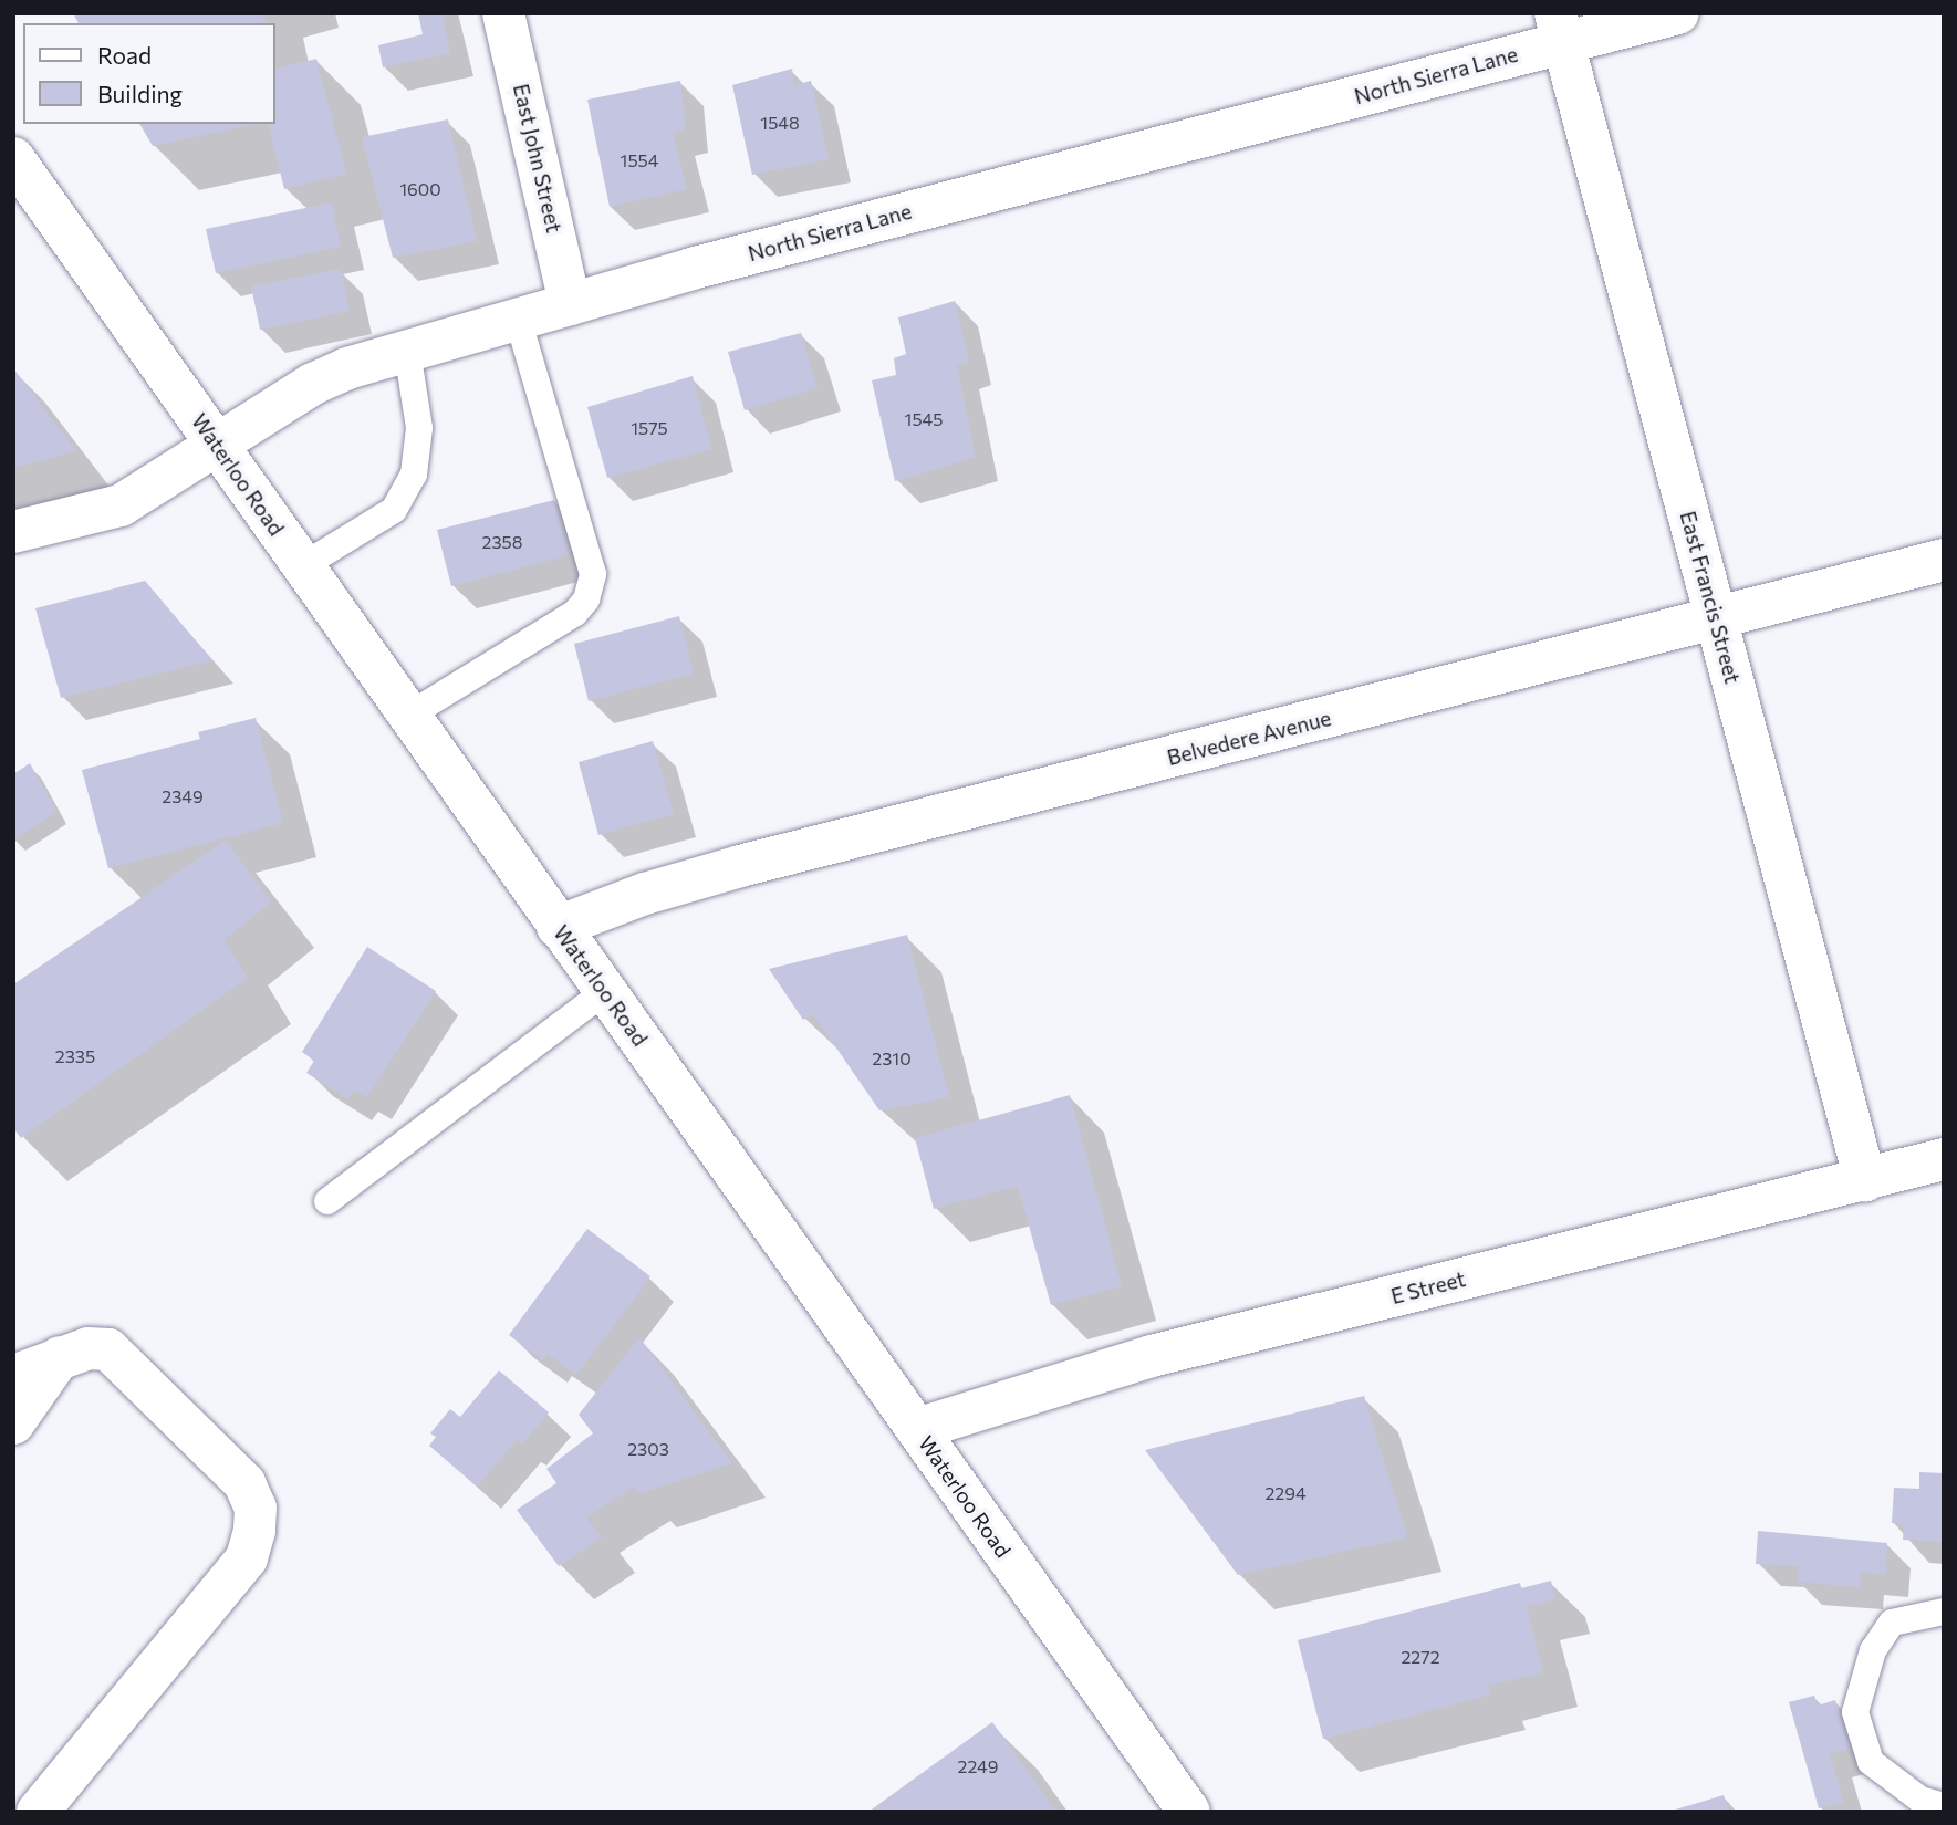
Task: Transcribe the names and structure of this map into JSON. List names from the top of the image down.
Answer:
{
  "streets": {
    "street": [
      "North Sierra Lane",
      "East John Street",
      "Waterloo Road",
      "East Francis Street",
      "Belvedere Avenue",
      "E Street"
    ]
  },
  "crossings": [
    ["North Sierra Lane", "East John Street"],
    ["North Sierra Lane", "Waterloo Road"],
    ["North Sierra Lane", "East Francis Street"],
    ["Waterloo Road", "Belvedere Avenue"],
    ["Waterloo Road", "E Street"],
    ["East Francis Street", "Belvedere Avenue"],
    ["East Francis Street", "E Street"]
  ],
  "house_numbers": [
    "1548",
    "1554",
    "1600",
    "1545",
    "1575",
    "2358",
    "2349",
    "2335",
    "2310",
    "2303",
    "2294",
    "2272",
    "2249"
  ],
  "legend": ["Road", "Building"]
}
